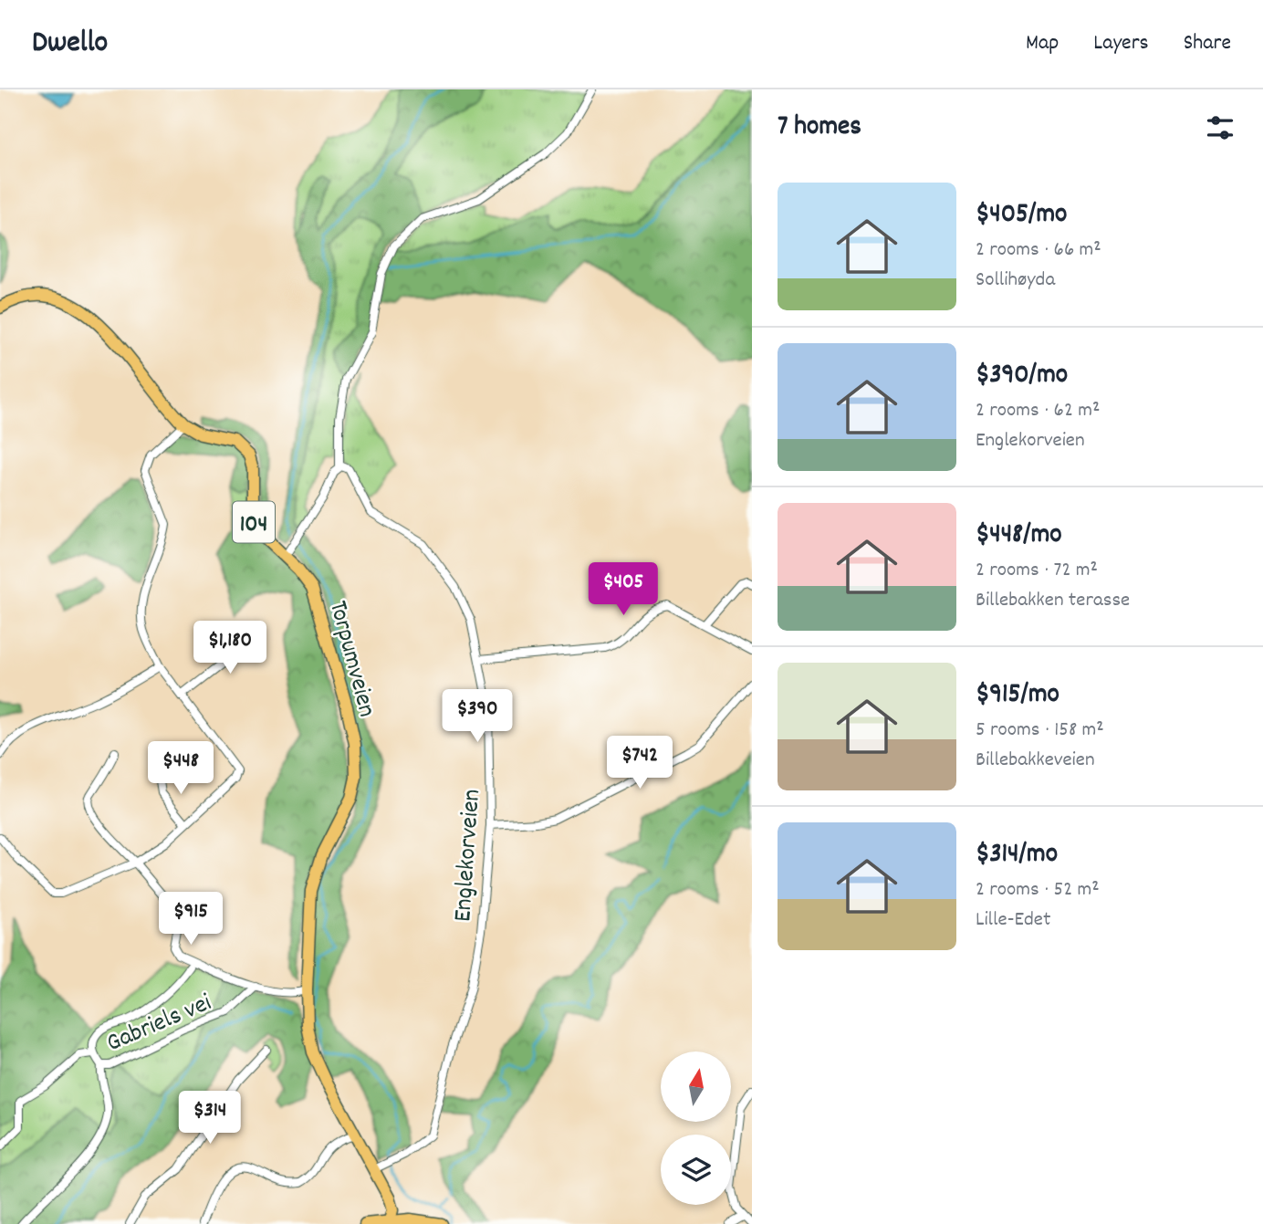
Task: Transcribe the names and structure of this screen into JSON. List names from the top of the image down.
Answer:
{
  "streets": {
    "main road": ["104", "Torpumveien"],
    "street": ["Englekorveien", "Gabriels vei"]
  },
  "crossings": [
    ["Torpumveien", "Englekorveien"]
  ],
  "north": "top",
  "page": {
    "header": "Dwello",
    "nav": ["Map", "Layers", "Share"],
    "heading": "7 homes",
    "list": [
      {
        "name": "$405/mo",
        "note": "2 rooms · 66 m² · Sollihøyda"
      },
      {
        "name": "$390/mo",
        "note": "2 rooms · 62 m² · Englekorveien"
      },
      {
        "name": "$448/mo",
        "note": "2 rooms · 72 m² · Billebakken terasse"
      },
      {
        "name": "$915/mo",
        "note": "5 rooms · 158 m² · Billebakkeveien"
      },
      {
        "name": "$314/mo",
        "note": "2 rooms · 52 m² · Lille-Edet"
      }
    ],
    "price": [
      "$405",
      "$1,180",
      "$390",
      "$742",
      "$448",
      "$915",
      "$314"
    ]
  }
}
